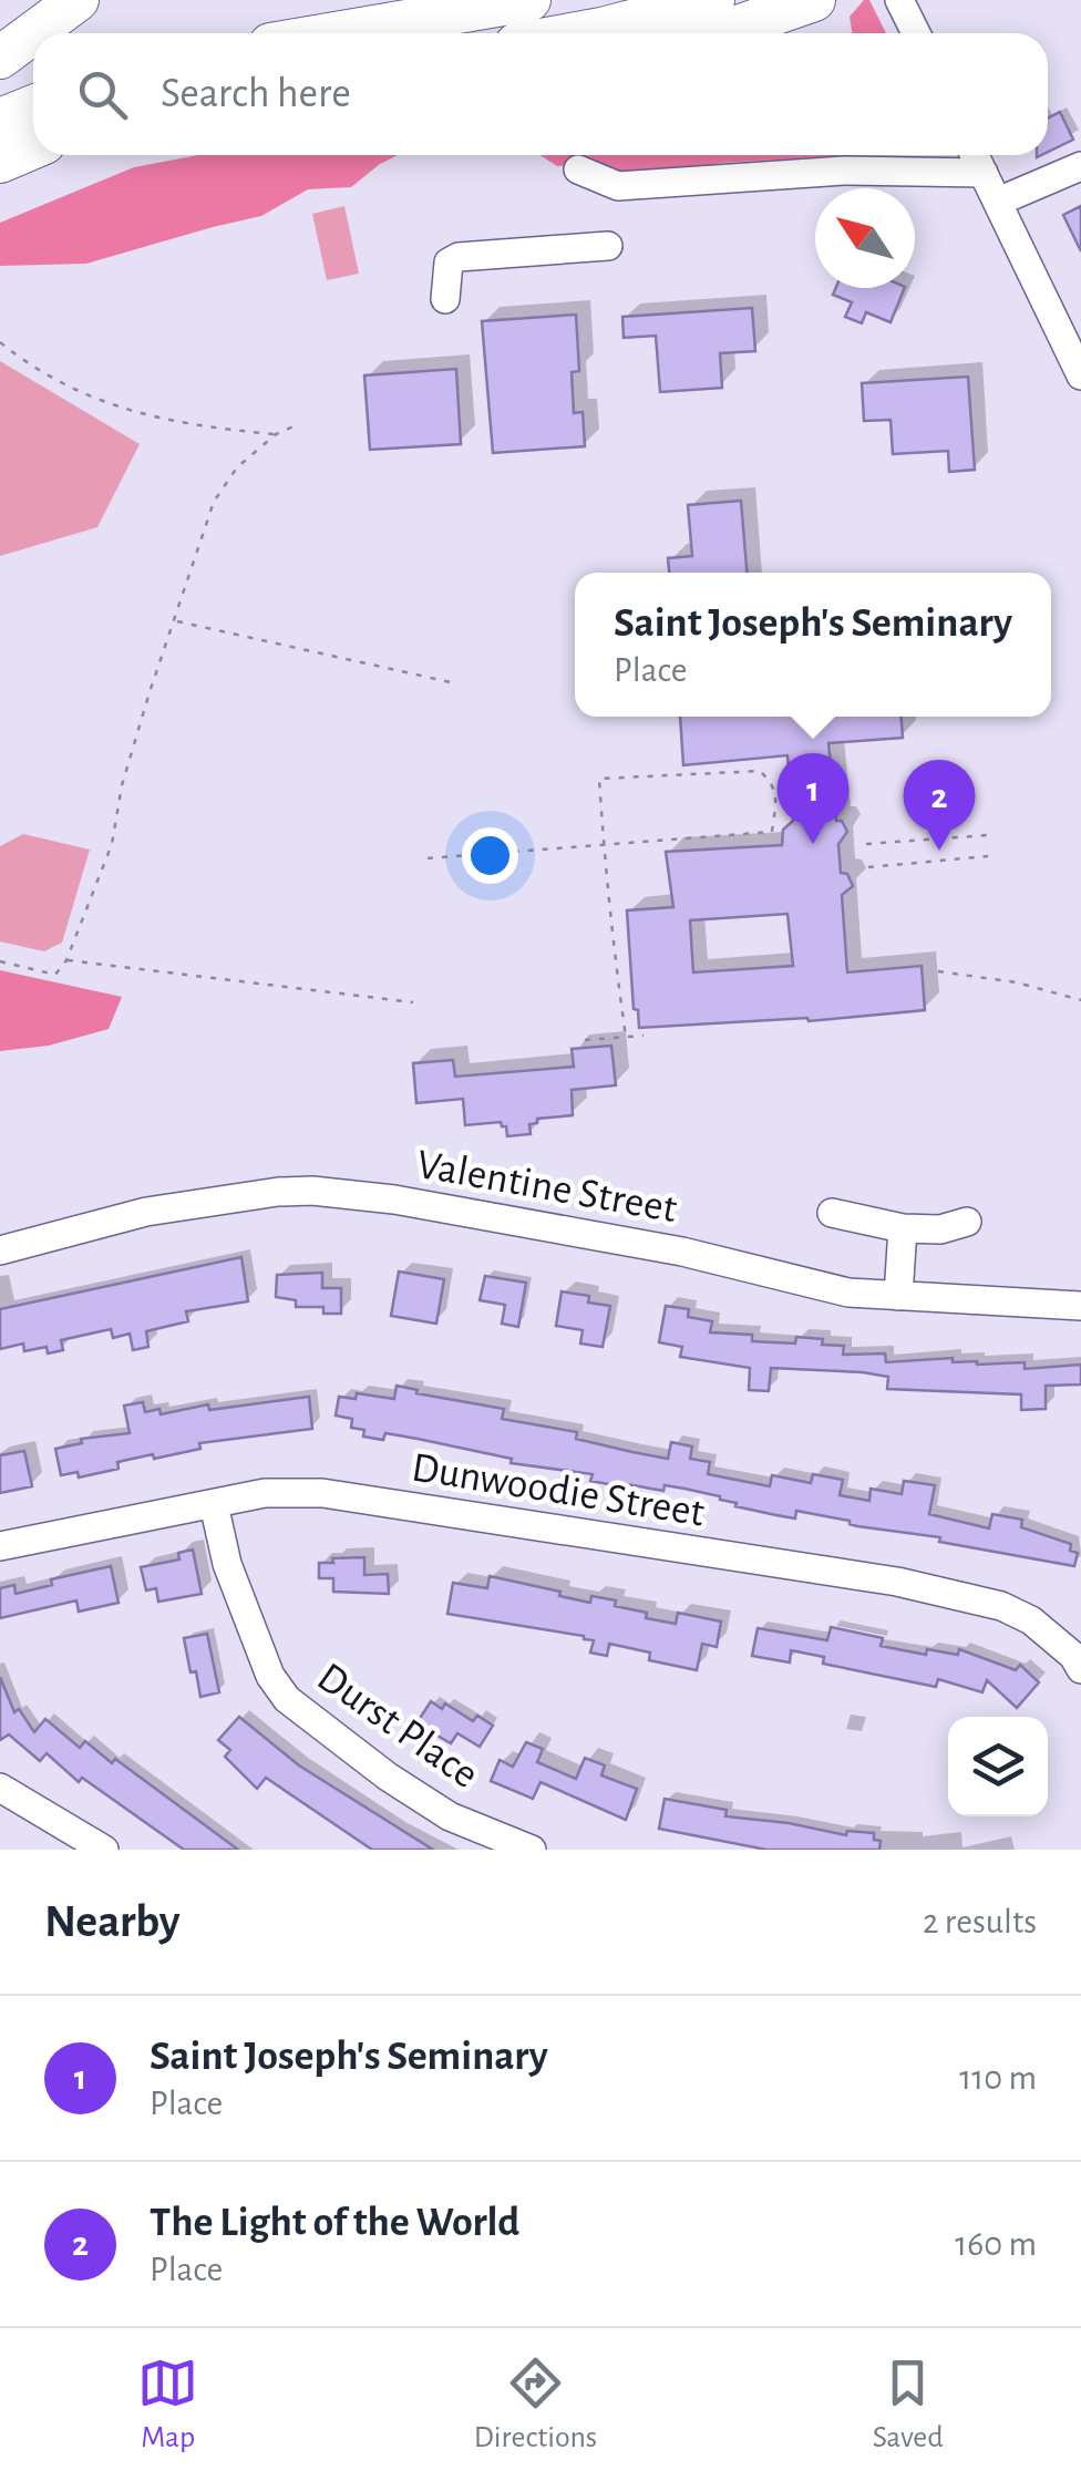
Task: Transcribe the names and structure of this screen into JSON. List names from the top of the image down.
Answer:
{
  "streets": {
    "street": ["Valentine Street", "Dunwoodie Street", "Durst Place"]
  },
  "crossings": [
    ["Dunwoodie Street", "Durst Place"]
  ],
  "north": "top left",
  "page": {
    "search": "Search here",
    "popup": ["Saint Joseph's Seminary", "Place"],
    "pins": ["1", "2"],
    "heading": ["Nearby", "2 results"],
    "list": [
      {
        "mark": "1",
        "name": "Saint Joseph's Seminary",
        "note": "Place",
        "value": "110 m"
      },
      {
        "mark": "2",
        "name": "The Light of the World",
        "note": "Place",
        "value": "160 m"
      }
    ],
    "nav": ["Map", "Directions", "Saved"]
  }
}
